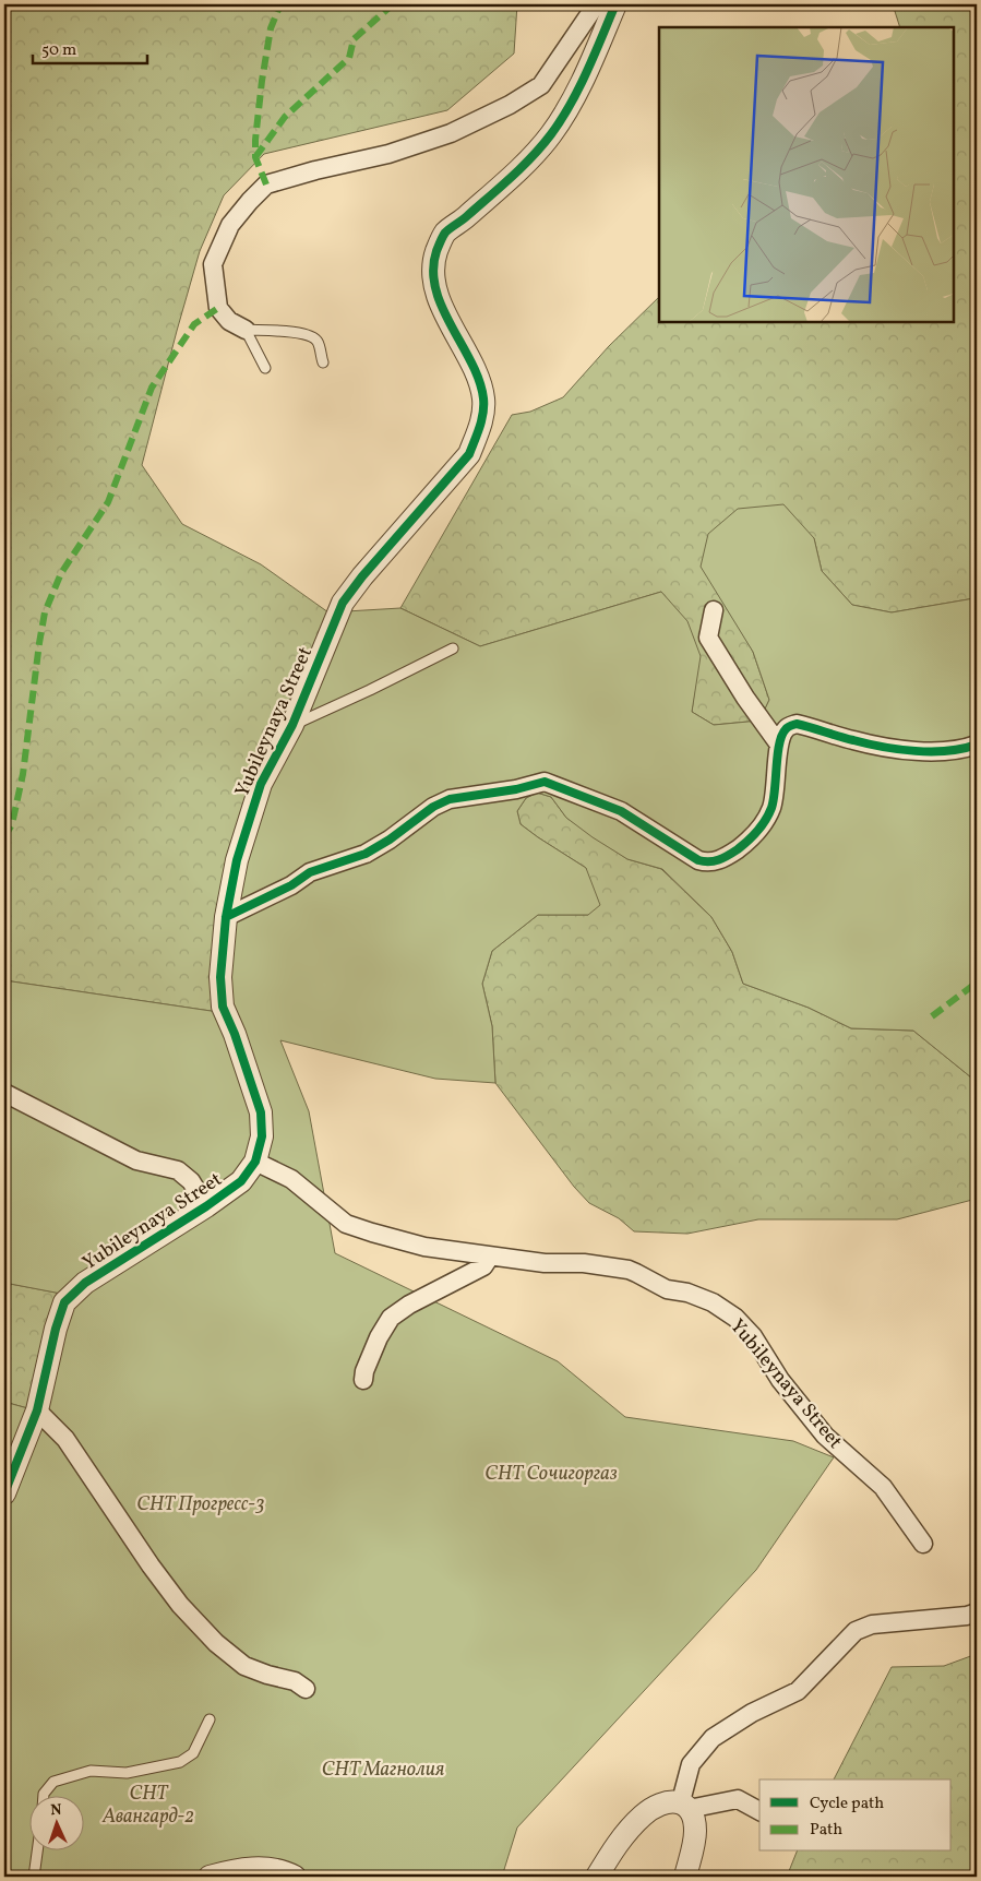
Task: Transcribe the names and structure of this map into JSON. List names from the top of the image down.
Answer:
{
  "streets": {
    "street": ["Yubileynaya Street"]
  },
  "parks": [
    "СНТ Сочигоргаз",
    "СНТ Прогресс-3",
    "СНТ Магнолия",
    "СНТ Авангард-2"
  ],
  "legend": ["Cycle path", "Path"],
  "scale_bar": "50 m",
  "north": "top"
}
